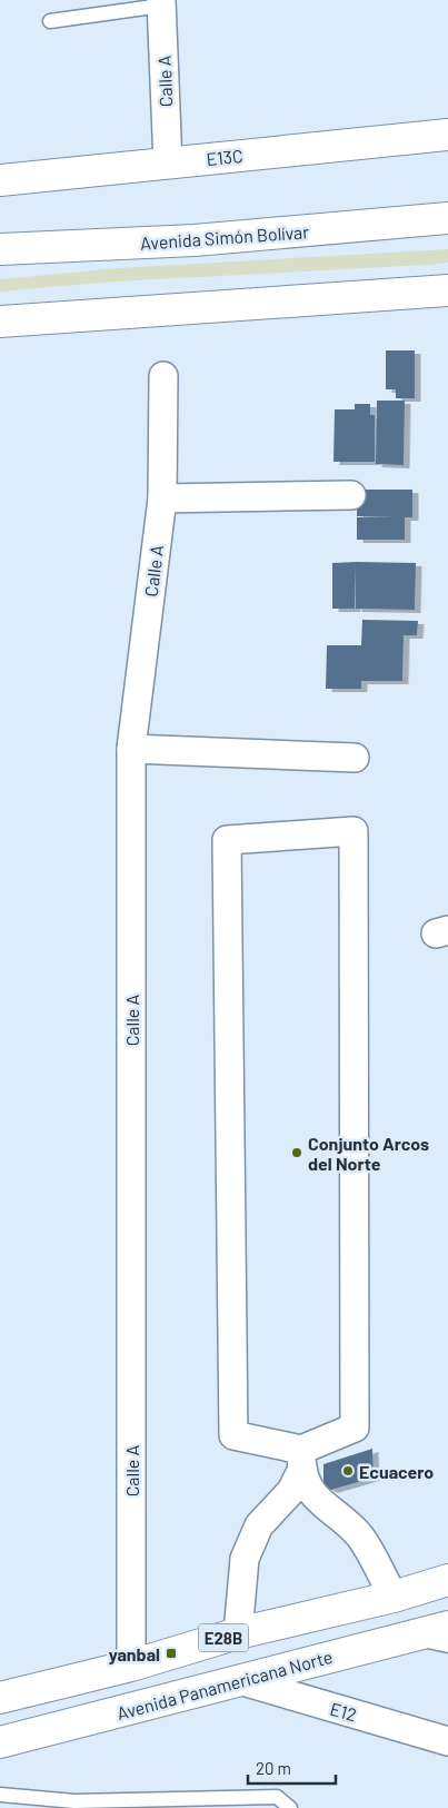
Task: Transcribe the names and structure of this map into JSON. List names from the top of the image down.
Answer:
{
  "streets": {
    "main road": [
      "E13C",
      "Avenida Simón Bolívar",
      "E28B",
      "Avenida Panamericana Norte"
    ],
    "street": ["Calle A", "E12"]
  },
  "crossings": [
    ["Calle A", "E13C"],
    ["Calle A", "E28B"],
    ["Avenida Panamericana Norte", "E12"]
  ],
  "places": {
    "other": ["Conjunto Arcos del Norte", "Ecuacero"],
    "transit": ["yanbal"]
  },
  "scale_bar": "20 m"
}
